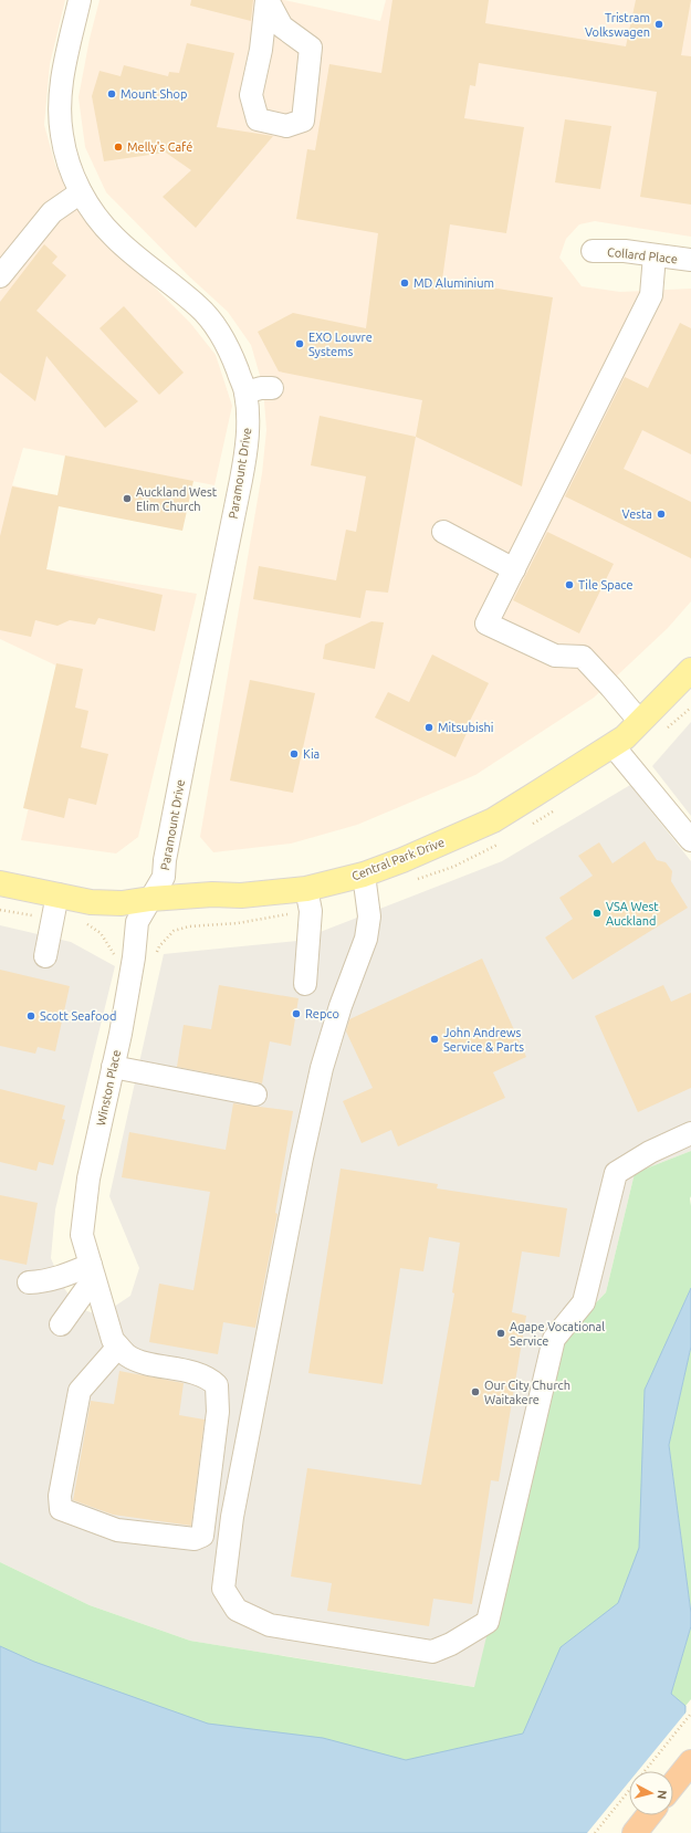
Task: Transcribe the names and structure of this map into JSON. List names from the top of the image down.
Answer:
{
  "streets": {
    "main road": ["Central Park Drive"],
    "street": ["Collard Place", "Paramount Drive", "Winston Place"]
  },
  "crossings": [
    ["Paramount Drive", "Central Park Drive"],
    ["Paramount Drive", "Winston Place"],
    ["Central Park Drive", "Winston Place"]
  ],
  "places": [
    "Tristram Volkswagen",
    "Mount Shop",
    "Melly's Café",
    "MD Aluminium",
    "EXO Louvre Systems",
    "Auckland West Elim Church",
    "Vesta",
    "Tile Space",
    "Mitsubishi",
    "Kia",
    "VSA West Auckland",
    "Repco",
    "Scott Seafood",
    "John Andrews Service & Parts",
    "Agape Vocational Service",
    "Our City Church Waitakere"
  ],
  "north": "right"
}
